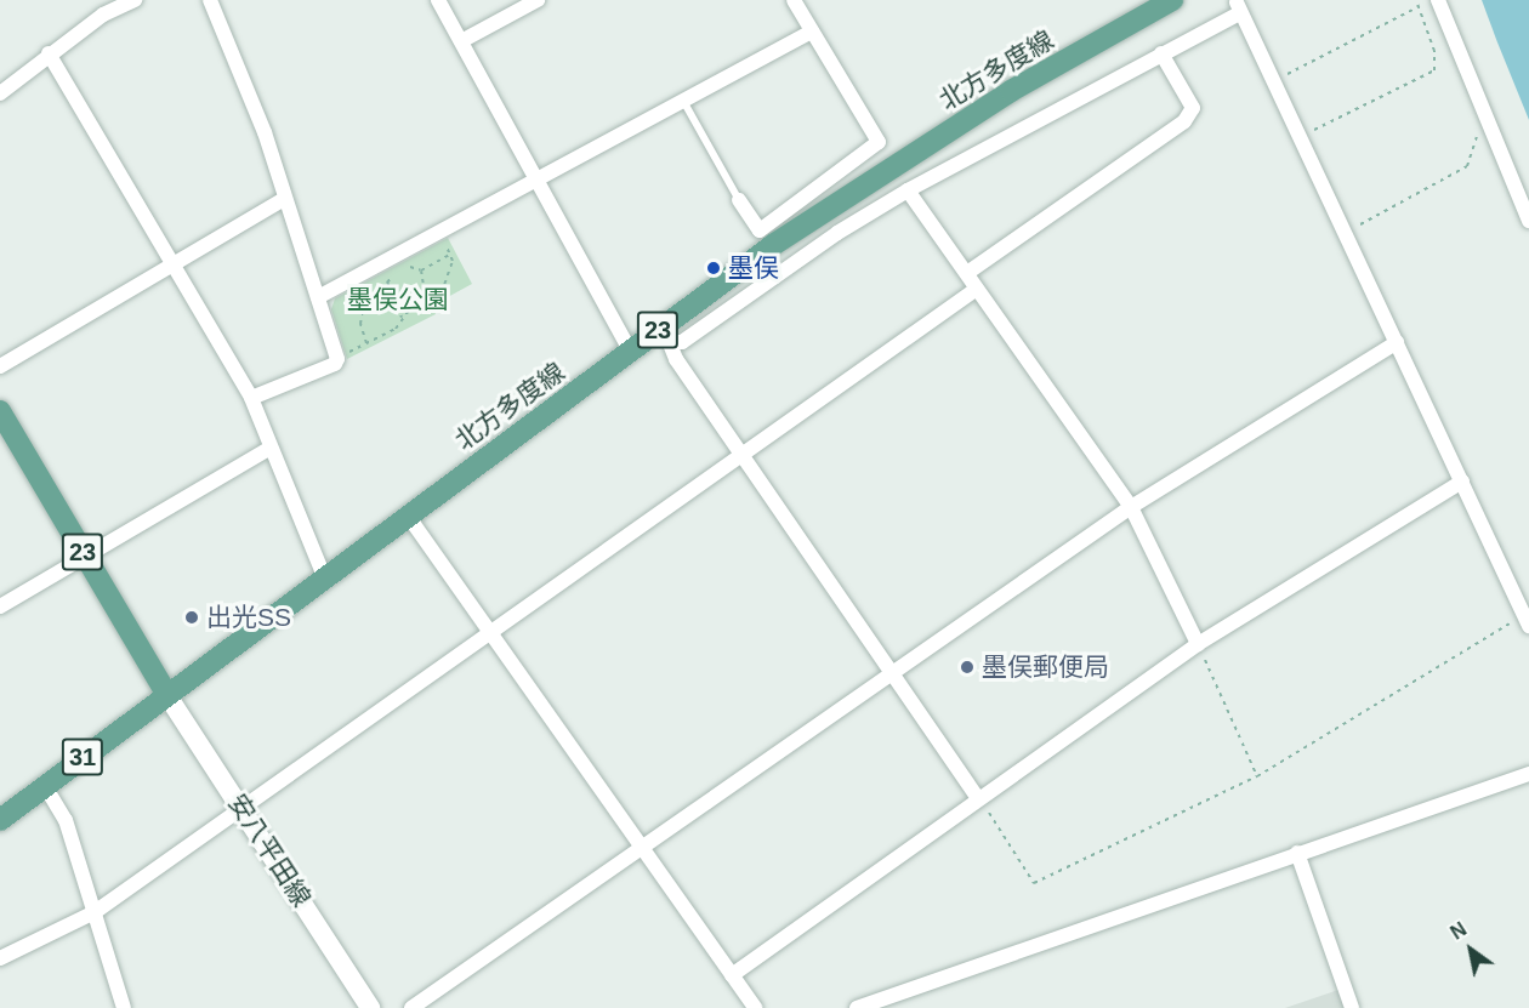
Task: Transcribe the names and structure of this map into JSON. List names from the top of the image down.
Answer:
{
  "streets": {
    "main road": [
      "北方多度線",
      "23",
      "31",
      "安八平田線"
    ]
  },
  "crossings": [
    ["北方多度線", "23"],
    ["北方多度線", "31"],
    ["北方多度線", "安八平田線"],
    ["23", "31"],
    ["23", "安八平田線"],
    ["31", "安八平田線"]
  ],
  "parks": ["墨俣公園"],
  "places": ["墨俣", "出光SS", "墨俣郵便局"],
  "north": "top left"
}
